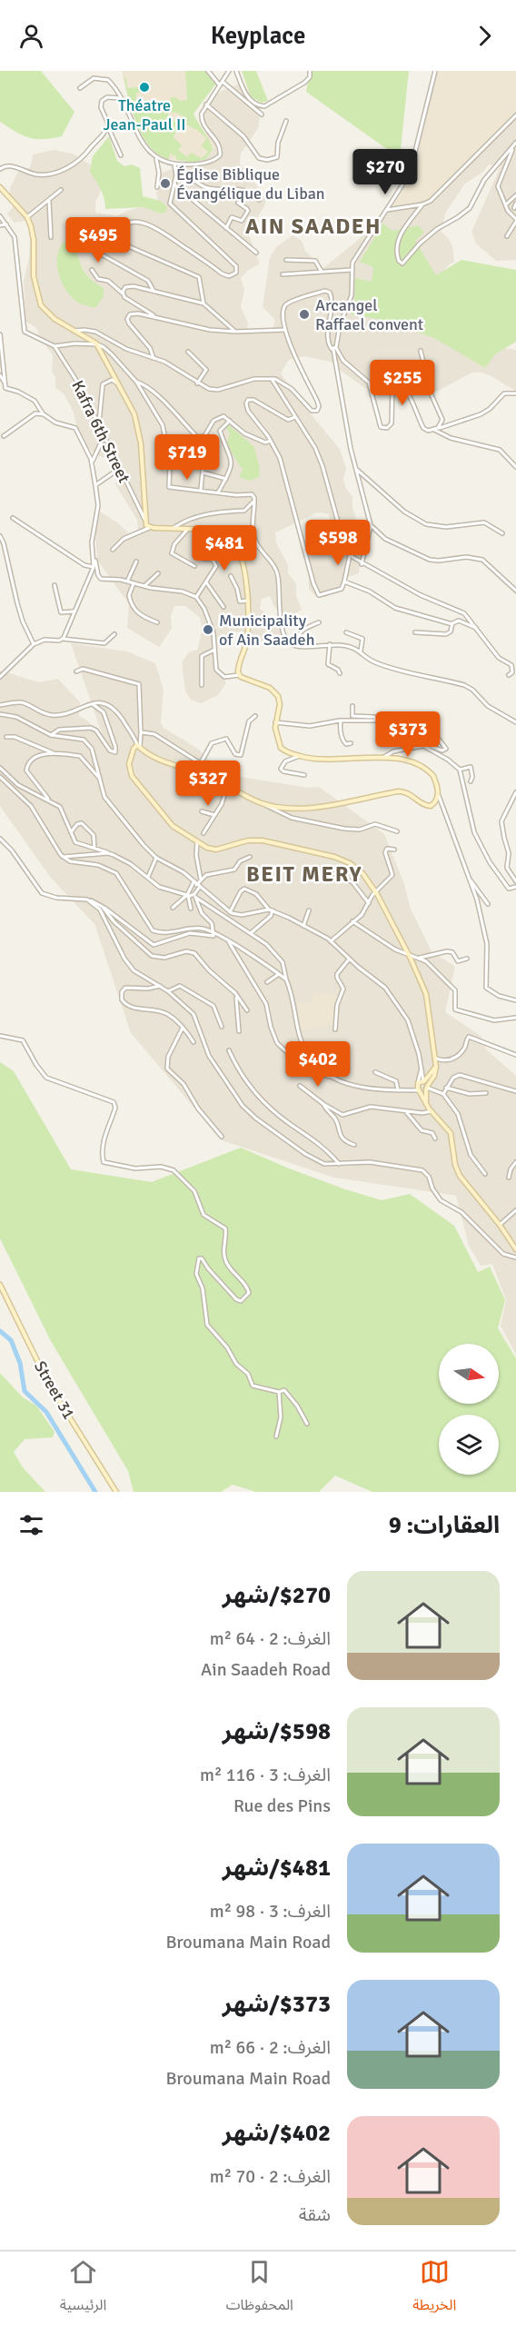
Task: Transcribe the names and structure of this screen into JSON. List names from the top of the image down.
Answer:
{
  "streets": {
    "main road": ["Street 31"],
    "street": ["Kafra 6th Street"]
  },
  "districts": ["AIN SAADEH", "BEIT MERY"],
  "places": [
    "Théatre Jean-Paul II",
    "Église Biblique Évangélique du Liban",
    "Arcangel Raffael convent",
    "Municipality of Ain Saadeh"
  ],
  "north": "right",
  "page": {
    "header": "Keyplace",
    "price": [
      "$270",
      "$495",
      "$255",
      "$719",
      "$598",
      "$481",
      "$373",
      "$327",
      "$402"
    ],
    "heading": "العقارات: 9",
    "list": [
      {
        "name": "$270/شهر",
        "note": "الغرف: 2 · 64 m² · Ain Saadeh Road"
      },
      {
        "name": "$598/شهر",
        "note": "الغرف: 3 · 116 m² · Rue des Pins"
      },
      {
        "name": "$481/شهر",
        "note": "الغرف: 3 · 98 m² · Broumana Main Road"
      },
      {
        "name": "$373/شهر",
        "note": "الغرف: 2 · 66 m² · Broumana Main Road"
      },
      {
        "name": "$402/شهر",
        "note": "الغرف: 2 · 70 m² · شقة"
      }
    ],
    "tabs": ["الخريطة", "المحفوظات", "الرئيسية"]
  }
}
